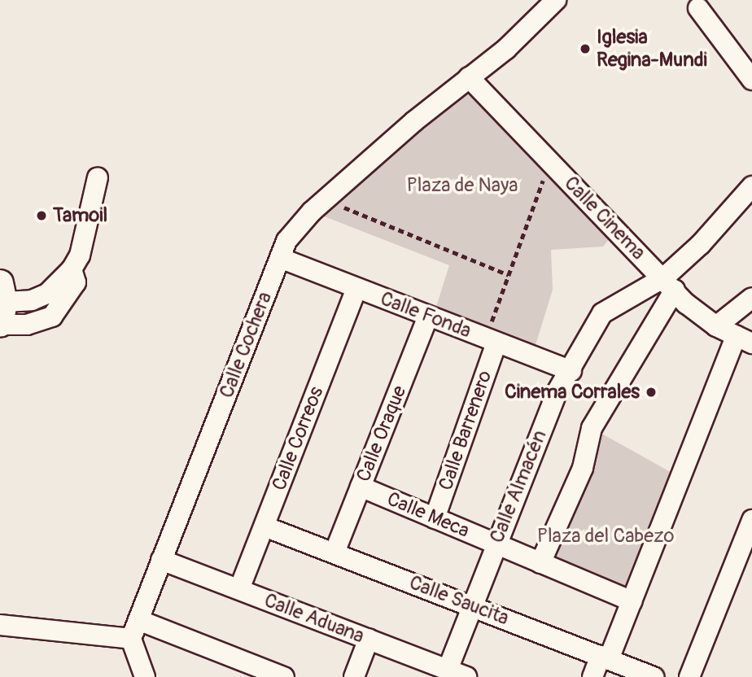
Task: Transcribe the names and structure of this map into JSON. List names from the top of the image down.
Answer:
{
  "streets": {
    "street": [
      "Calle Cinema",
      "Calle Fonda",
      "Calle Cochera",
      "Calle Barrenero",
      "Calle Oraque",
      "Calle Correos",
      "Calle Almacén",
      "Calle Meca",
      "Calle Saucita",
      "Calle Aduana"
    ]
  },
  "crossings": [
    ["Calle Cinema", "Calle Cochera"],
    ["Calle Cinema", "Calle Almacén"],
    ["Calle Fonda", "Calle Cochera"],
    ["Calle Fonda", "Calle Barrenero"],
    ["Calle Fonda", "Calle Oraque"],
    ["Calle Fonda", "Calle Correos"],
    ["Calle Fonda", "Calle Almacén"],
    ["Calle Cochera", "Calle Aduana"],
    ["Calle Barrenero", "Calle Meca"],
    ["Calle Oraque", "Calle Meca"],
    ["Calle Oraque", "Calle Saucita"],
    ["Calle Correos", "Calle Saucita"],
    ["Calle Correos", "Calle Aduana"],
    ["Calle Almacén", "Calle Meca"],
    ["Calle Almacén", "Calle Saucita"],
    ["Calle Almacén", "Calle Aduana"]
  ],
  "parks": ["Plaza de Naya", "Plaza del Cabezo"],
  "places": ["Iglesia Regina-Mundi", "Tamoil", "Cinema Corrales"]
}
